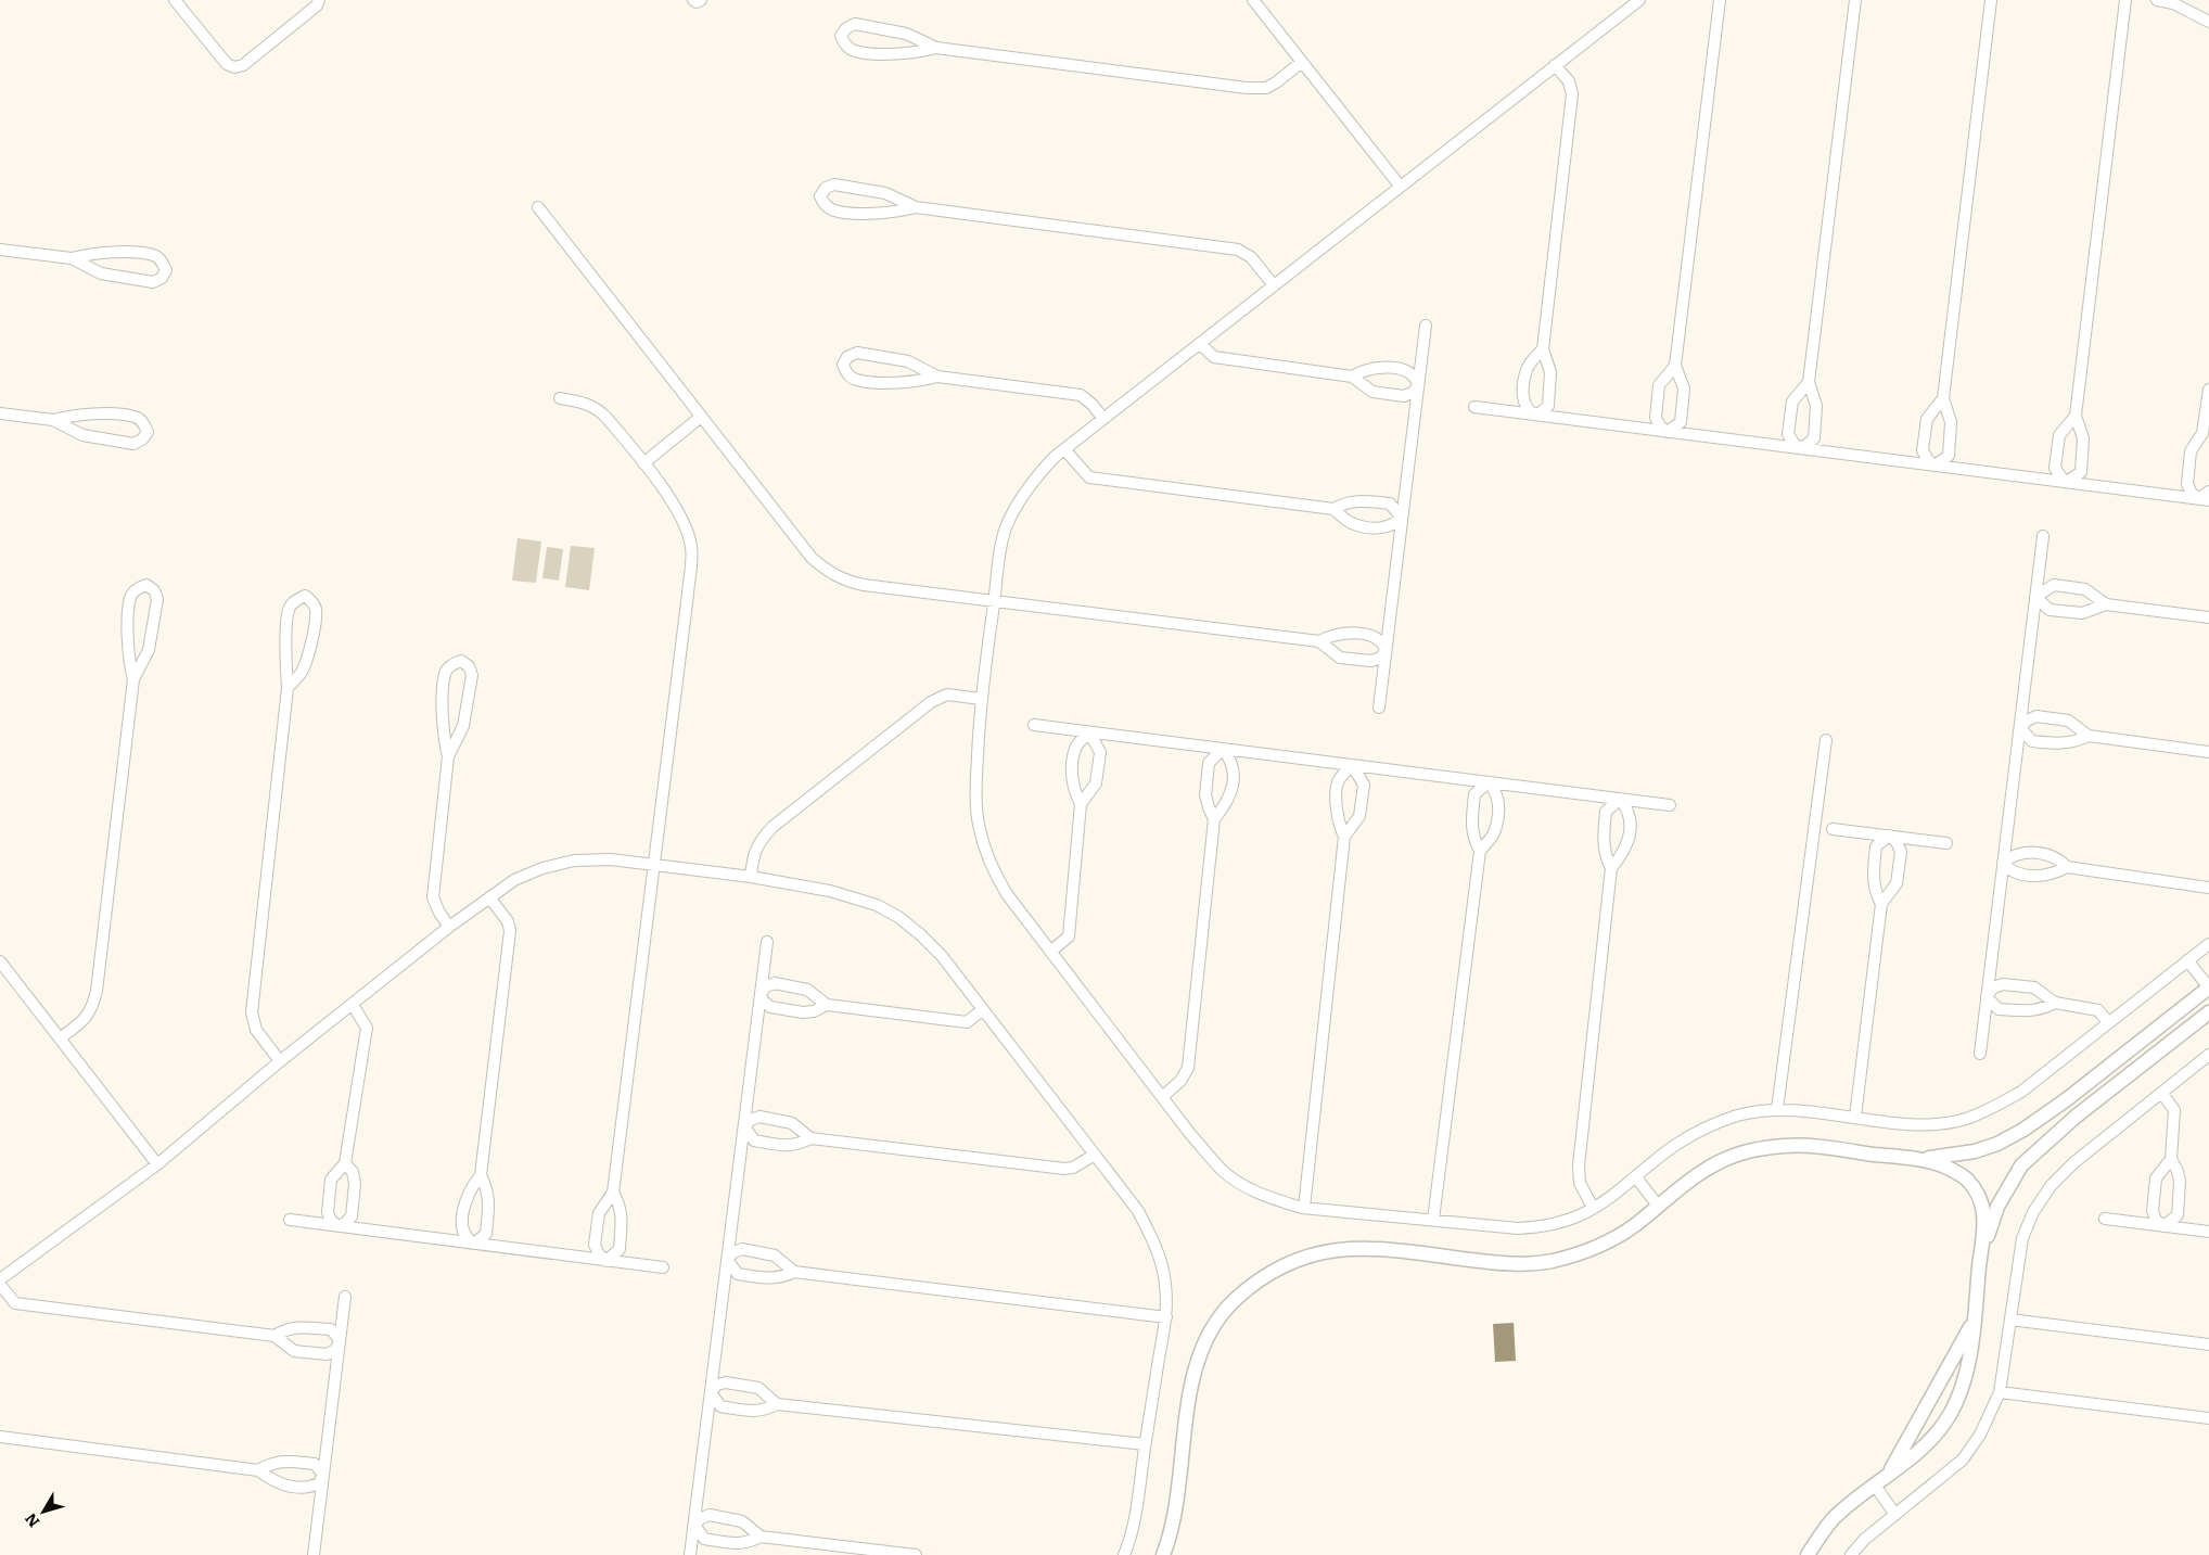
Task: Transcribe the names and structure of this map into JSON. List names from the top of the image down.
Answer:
{
  "north": "bottom left"
}
